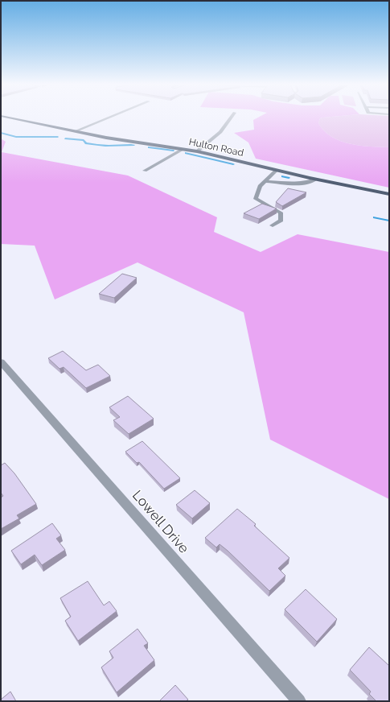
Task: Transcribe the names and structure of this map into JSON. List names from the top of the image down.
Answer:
{
  "streets": {
    "main road": ["Hulton Road"],
    "street": ["Lowell Drive"]
  }
}
